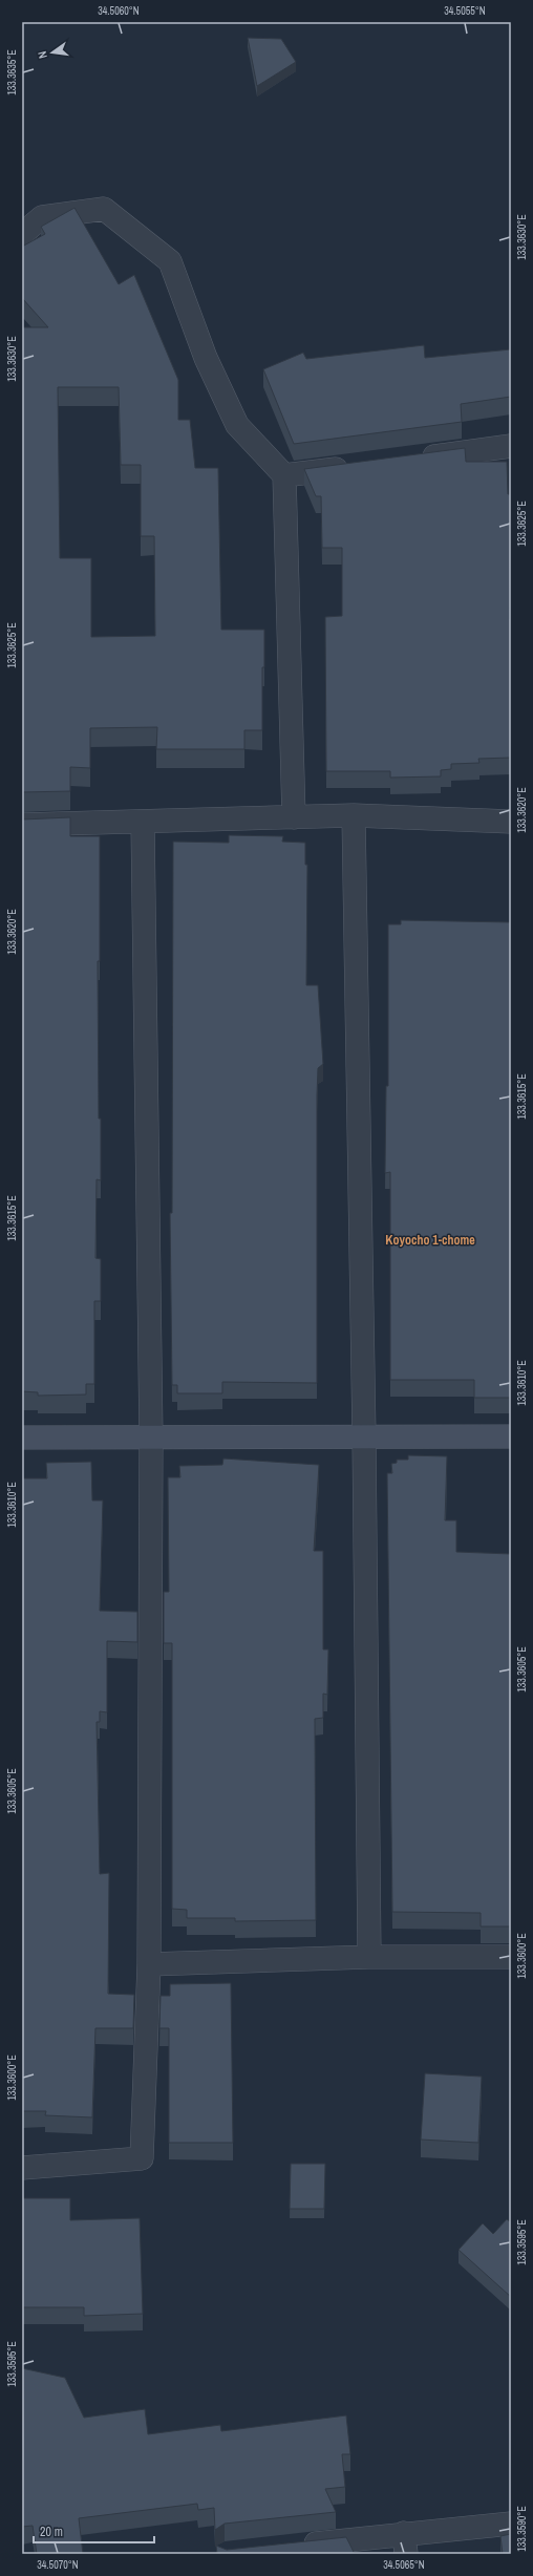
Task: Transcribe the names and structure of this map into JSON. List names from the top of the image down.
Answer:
{
  "districts": ["Koyocho 1-chome"],
  "scale_bar": "20 m",
  "north": "left",
  "coordinates": [
    "34.5060°N",
    "34.5055°N",
    "133.3635°E",
    "133.3630°E",
    "133.3625°E",
    "133.3620°E",
    "133.3615°E",
    "133.3610°E",
    "133.3605°E",
    "133.3600°E",
    "133.3595°E",
    "133.3590°E",
    "34.5070°N",
    "34.5065°N"
  ]
}
